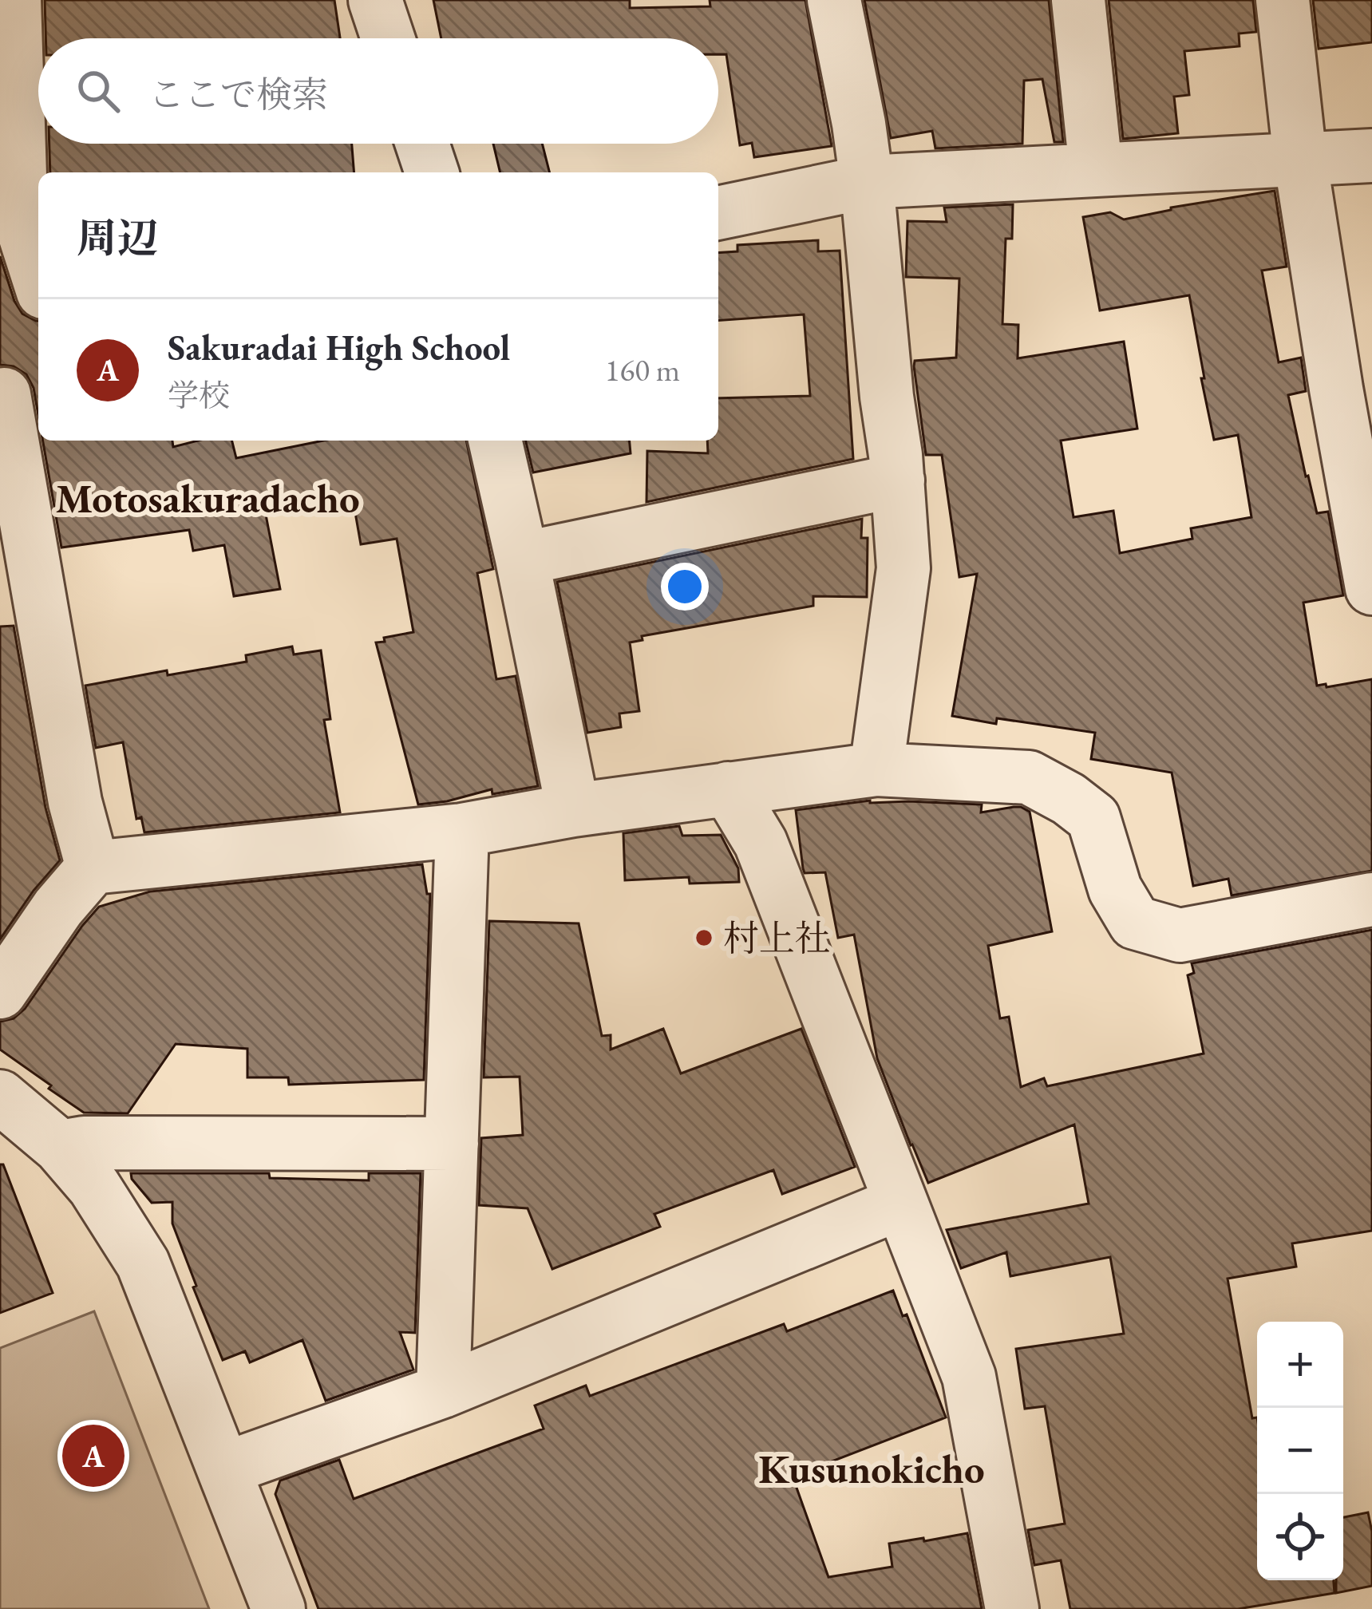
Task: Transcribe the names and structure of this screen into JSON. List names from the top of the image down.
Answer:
{
  "districts": ["Motosakuradacho", "Kusunokicho"],
  "places": ["村上社"],
  "page": {
    "search": "ここで検索",
    "heading": "周辺",
    "list": [
      {
        "mark": "A",
        "name": "Sakuradai High School",
        "note": "学校",
        "value": "160 m"
      }
    ],
    "map_buttons": ["+", "−"],
    "pins": "A"
  }
}
